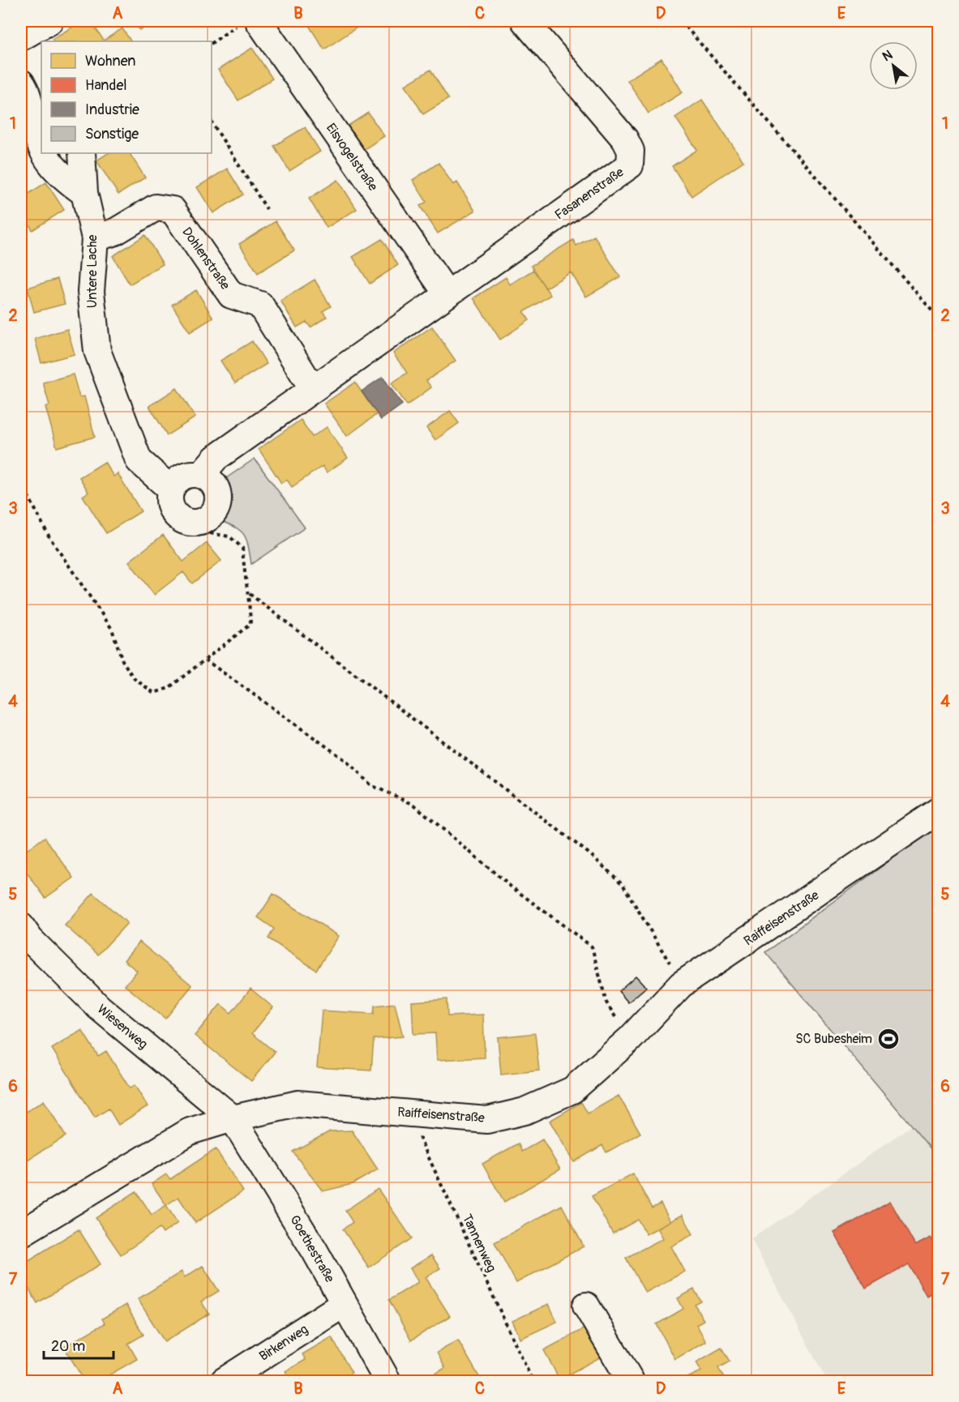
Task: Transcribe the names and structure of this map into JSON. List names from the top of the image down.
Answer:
{
  "streets": {
    "street": [
      "Eisvogelstraße",
      "Fasanenstraße",
      "Dohlenstraße",
      "Untere Lache",
      "Raiffeisenstraße",
      "Wiesenweg",
      "Goethestraße",
      "Birkenweg"
    ],
    "path": ["Tannenweg"]
  },
  "crossings": [
    ["Eisvogelstraße", "Fasanenstraße"],
    ["Dohlenstraße", "Untere Lache"],
    ["Raiffeisenstraße", "Wiesenweg"],
    ["Raiffeisenstraße", "Tannenweg"],
    ["Raiffeisenstraße", "Goethestraße"],
    ["Wiesenweg", "Goethestraße"],
    ["Goethestraße", "Birkenweg"]
  ],
  "places": {
    "sports": ["SC Bubesheim"]
  },
  "legend": [
    "Wohnen",
    "Handel",
    "Industrie",
    "Sonstige"
  ],
  "scale_bar": "20 m",
  "north": "top left",
  "grid": {
    "columns": [
      "A",
      "B",
      "C",
      "D",
      "E"
    ],
    "rows": [
      "1",
      "2",
      "3",
      "4",
      "5",
      "6",
      "7"
    ]
  }
}
